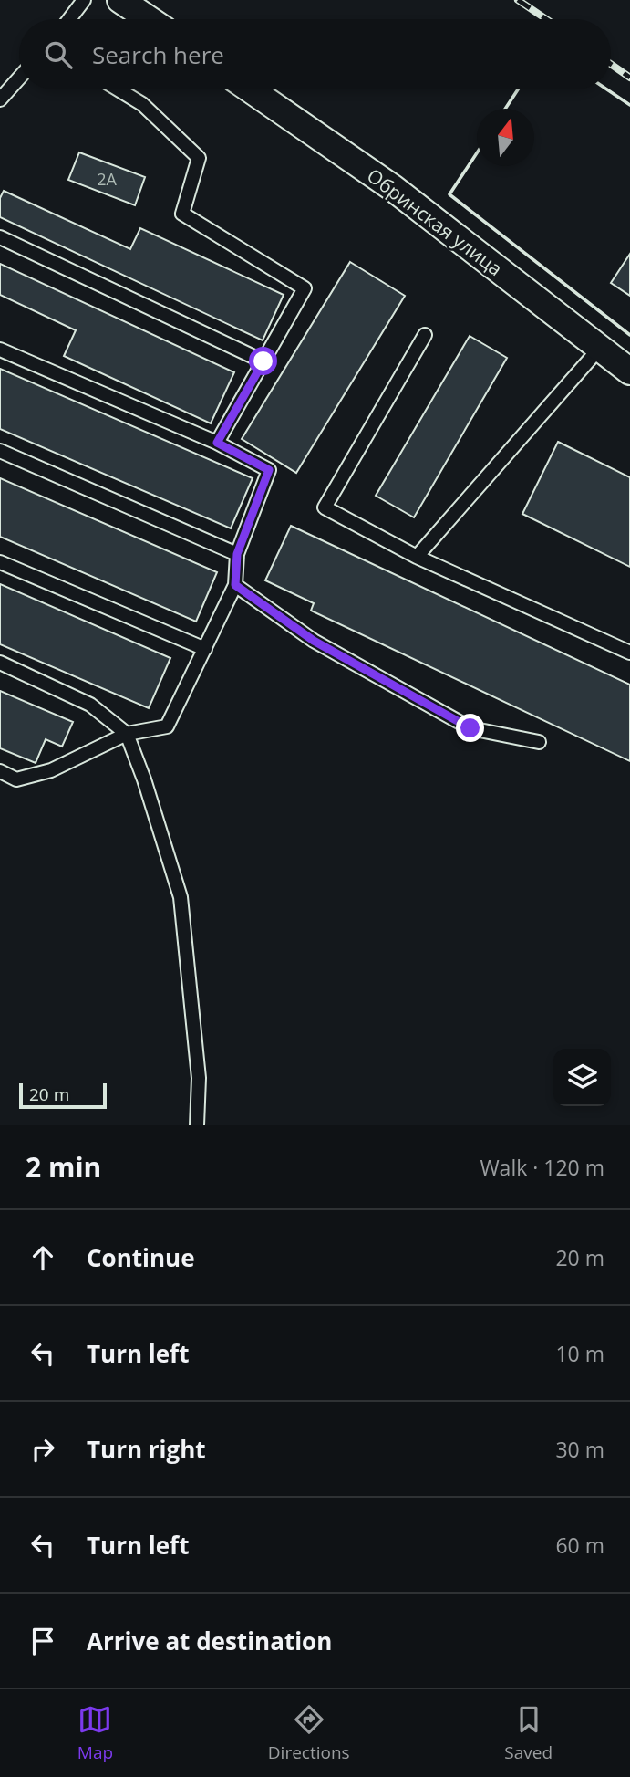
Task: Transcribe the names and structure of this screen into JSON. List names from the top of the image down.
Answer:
{
  "streets": {
    "street": ["Обринская улица"]
  },
  "house_numbers": ["2А"],
  "scale_bar": "20 m",
  "north": "top",
  "page": {
    "search": "Search here",
    "scale": "20 m",
    "heading": ["2 min", "Walk · 120 m"],
    "list": [
      ["Continue", "20 m"],
      ["Turn left", "10 m"],
      ["Turn right", "30 m"],
      ["Turn left", "60 m"],
      "Arrive at destination"
    ],
    "nav": ["Map", "Directions", "Saved"]
  }
}
